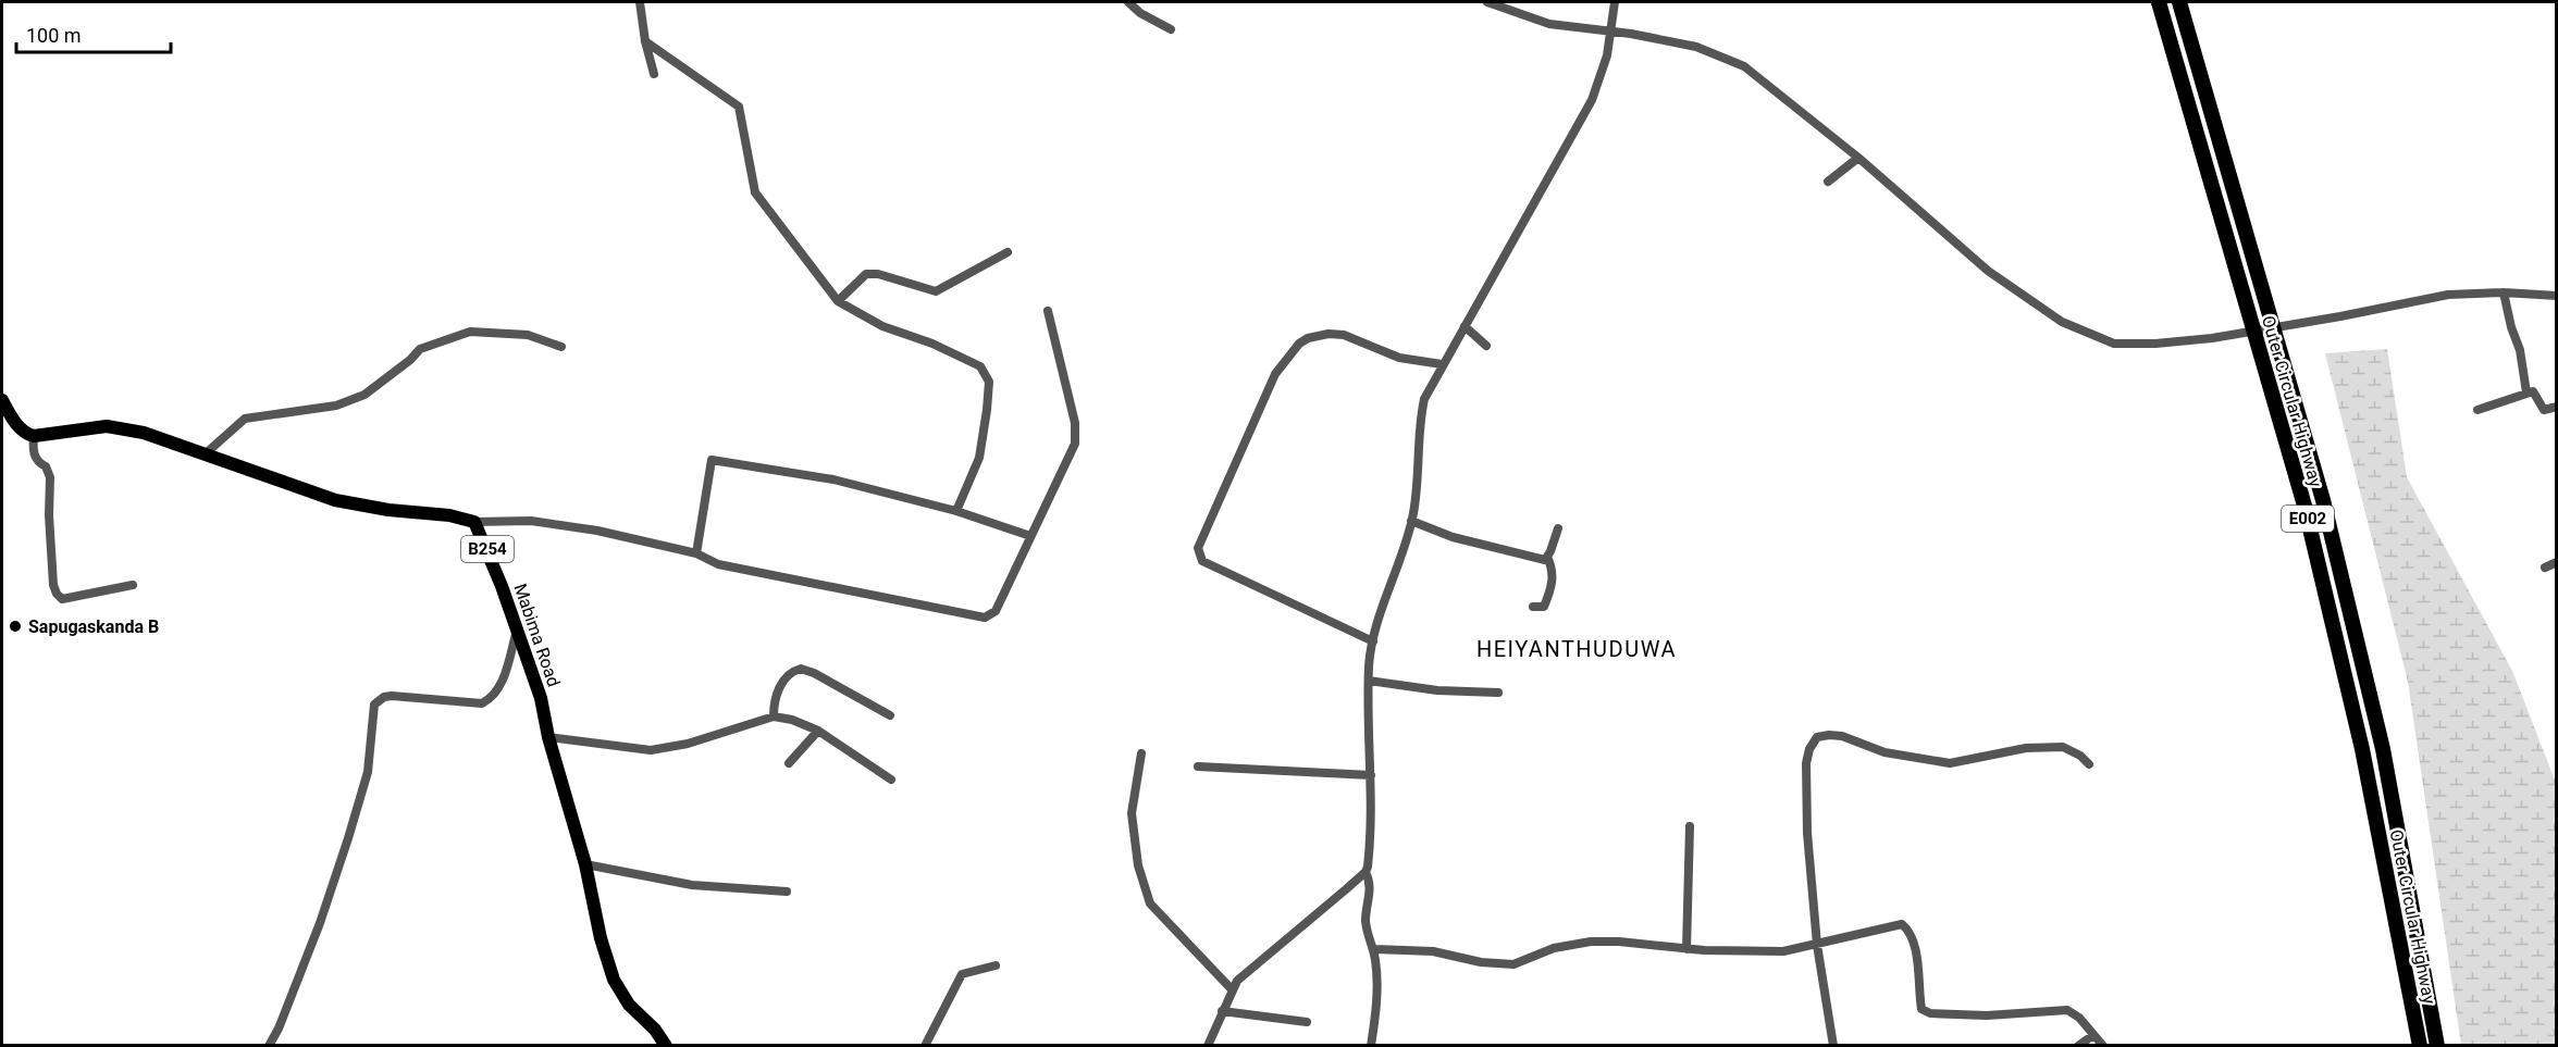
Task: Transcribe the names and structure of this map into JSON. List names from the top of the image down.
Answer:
{
  "streets": {
    "highway": ["Outer Circular Highway", "E002"],
    "main road": ["B254", "Mabima Road"]
  },
  "crossings": [
    ["B254", "Mabima Road"]
  ],
  "districts": ["HEIYANTHUDUWA"],
  "places": ["Sapugaskanda B"],
  "scale_bar": "100 m"
}
